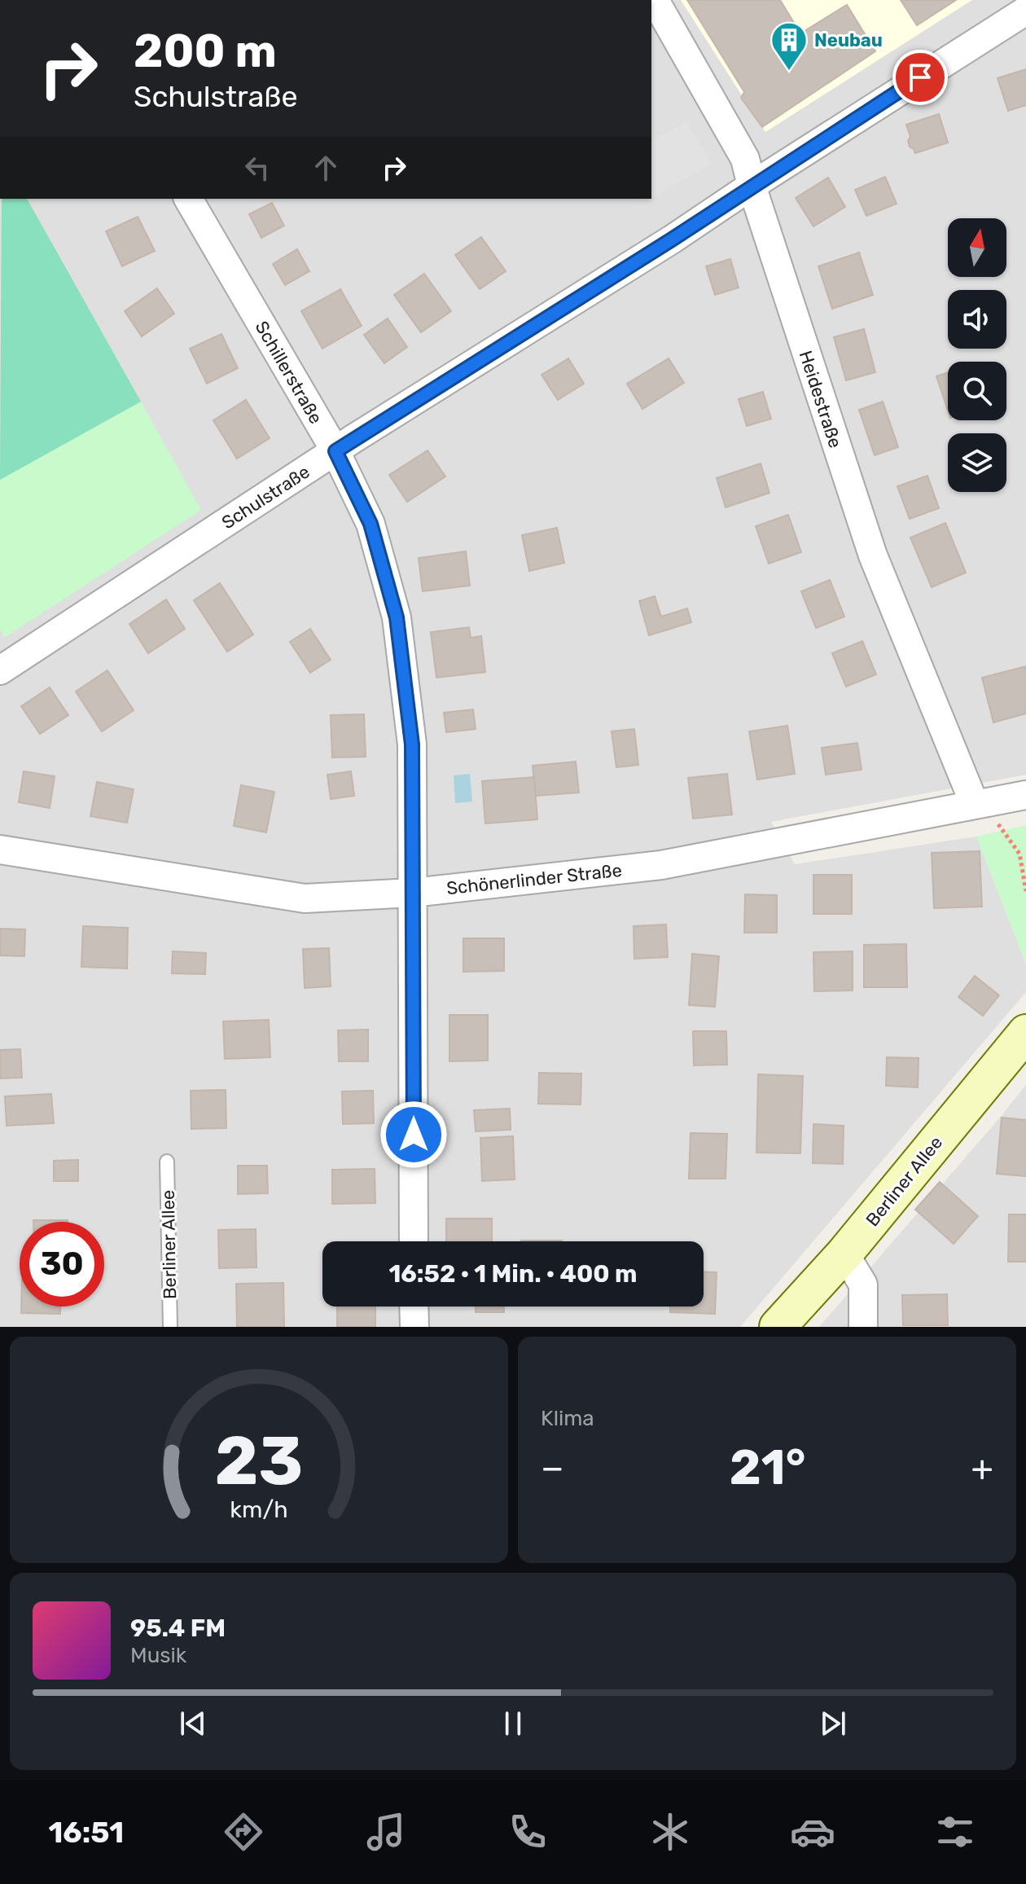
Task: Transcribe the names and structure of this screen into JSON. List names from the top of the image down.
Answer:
{
  "streets": {
    "street": [
      "Schillerstraße",
      "Heidestraße",
      "Schulstraße",
      "Schönerlinder Straße",
      "Berliner Allee"
    ]
  },
  "crossings": [
    ["Schillerstraße", "Schulstraße"],
    ["Schillerstraße", "Schönerlinder Straße"],
    ["Heidestraße", "Schulstraße"],
    ["Heidestraße", "Schönerlinder Straße"]
  ],
  "places": {
    "building": ["Neubau"]
  },
  "north": "top",
  "page": {
    "turn": ["200 m", "Schulstraße"],
    "limit": "30",
    "trip": "16:52 · 1 Min. · 400 m",
    "tile": "Klima",
    "heat": ["−", "21°", "+"],
    "song": ["95.4 FM", "Musik"],
    "tabs": "16:51",
    "gauge": ["23", "km/h"]
  }
}
